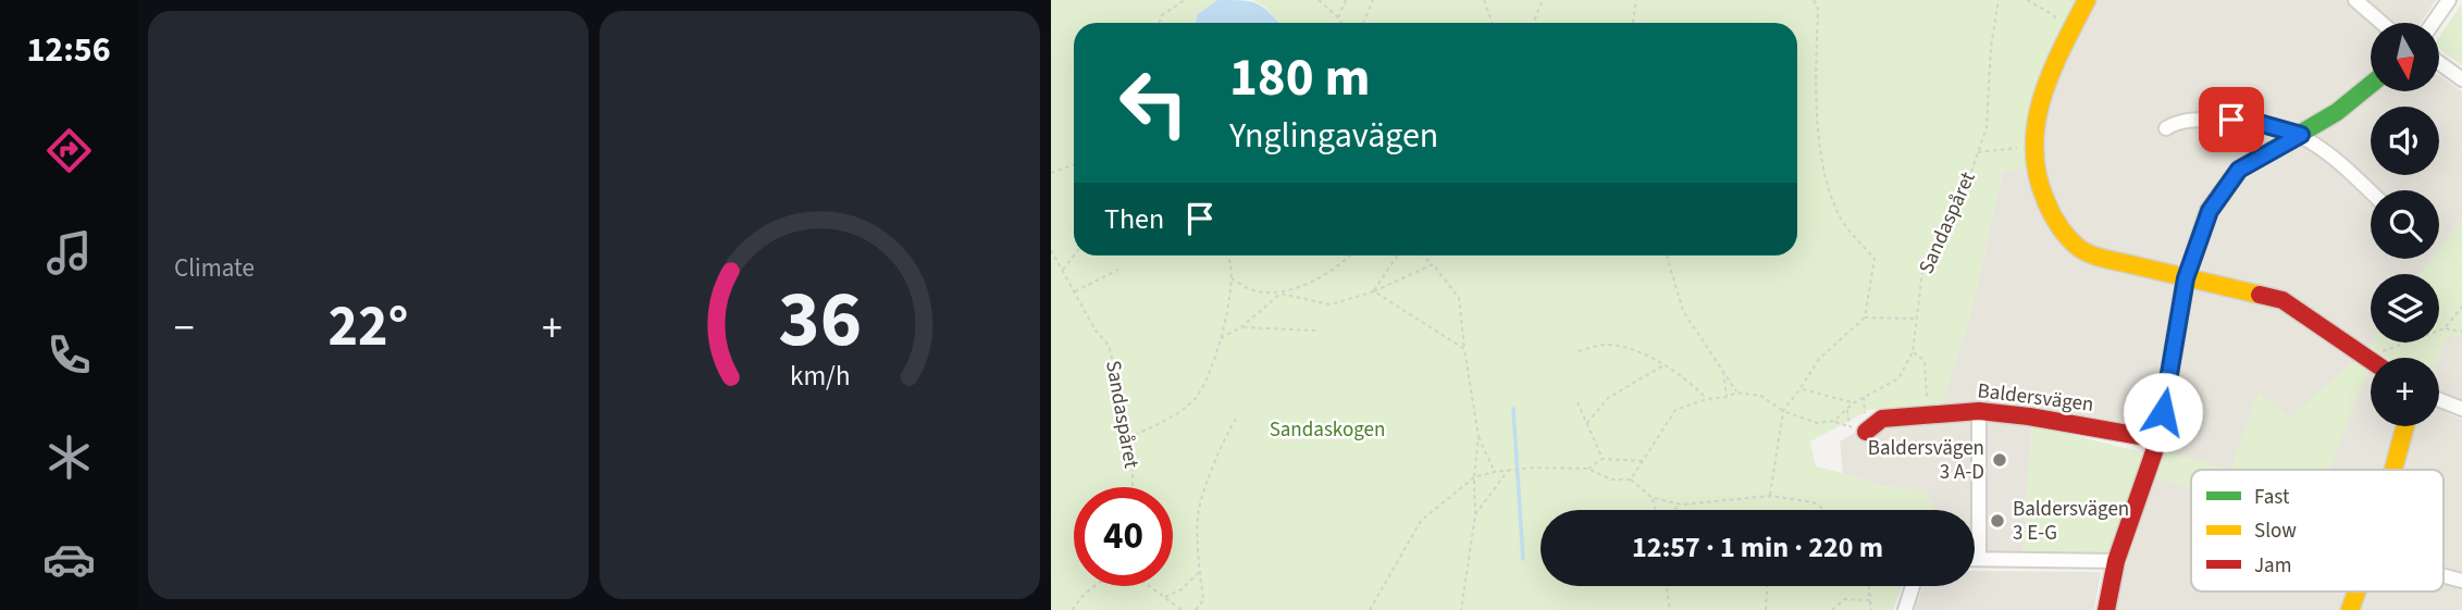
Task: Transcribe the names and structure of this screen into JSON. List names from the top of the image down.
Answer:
{
  "streets": {
    "street": ["Baldersvägen"],
    "path": ["Sandaspåret"]
  },
  "parks": ["Sandaskogen"],
  "places": ["Baldersvägen 3 A-D", "Baldersvägen 3 E-G"],
  "legend": ["Fast", "Slow", "Jam"],
  "north": "bottom",
  "page": {
    "tabs": "12:56",
    "tile": "Climate",
    "map_buttons": "+",
    "turn": ["180 m", "Ynglingavägen"],
    "then": "Then",
    "heat": ["−", "22°", "+"],
    "limit": "40",
    "trip": "12:57 · 1 min · 220 m",
    "gauge": ["36", "km/h"]
  }
}
